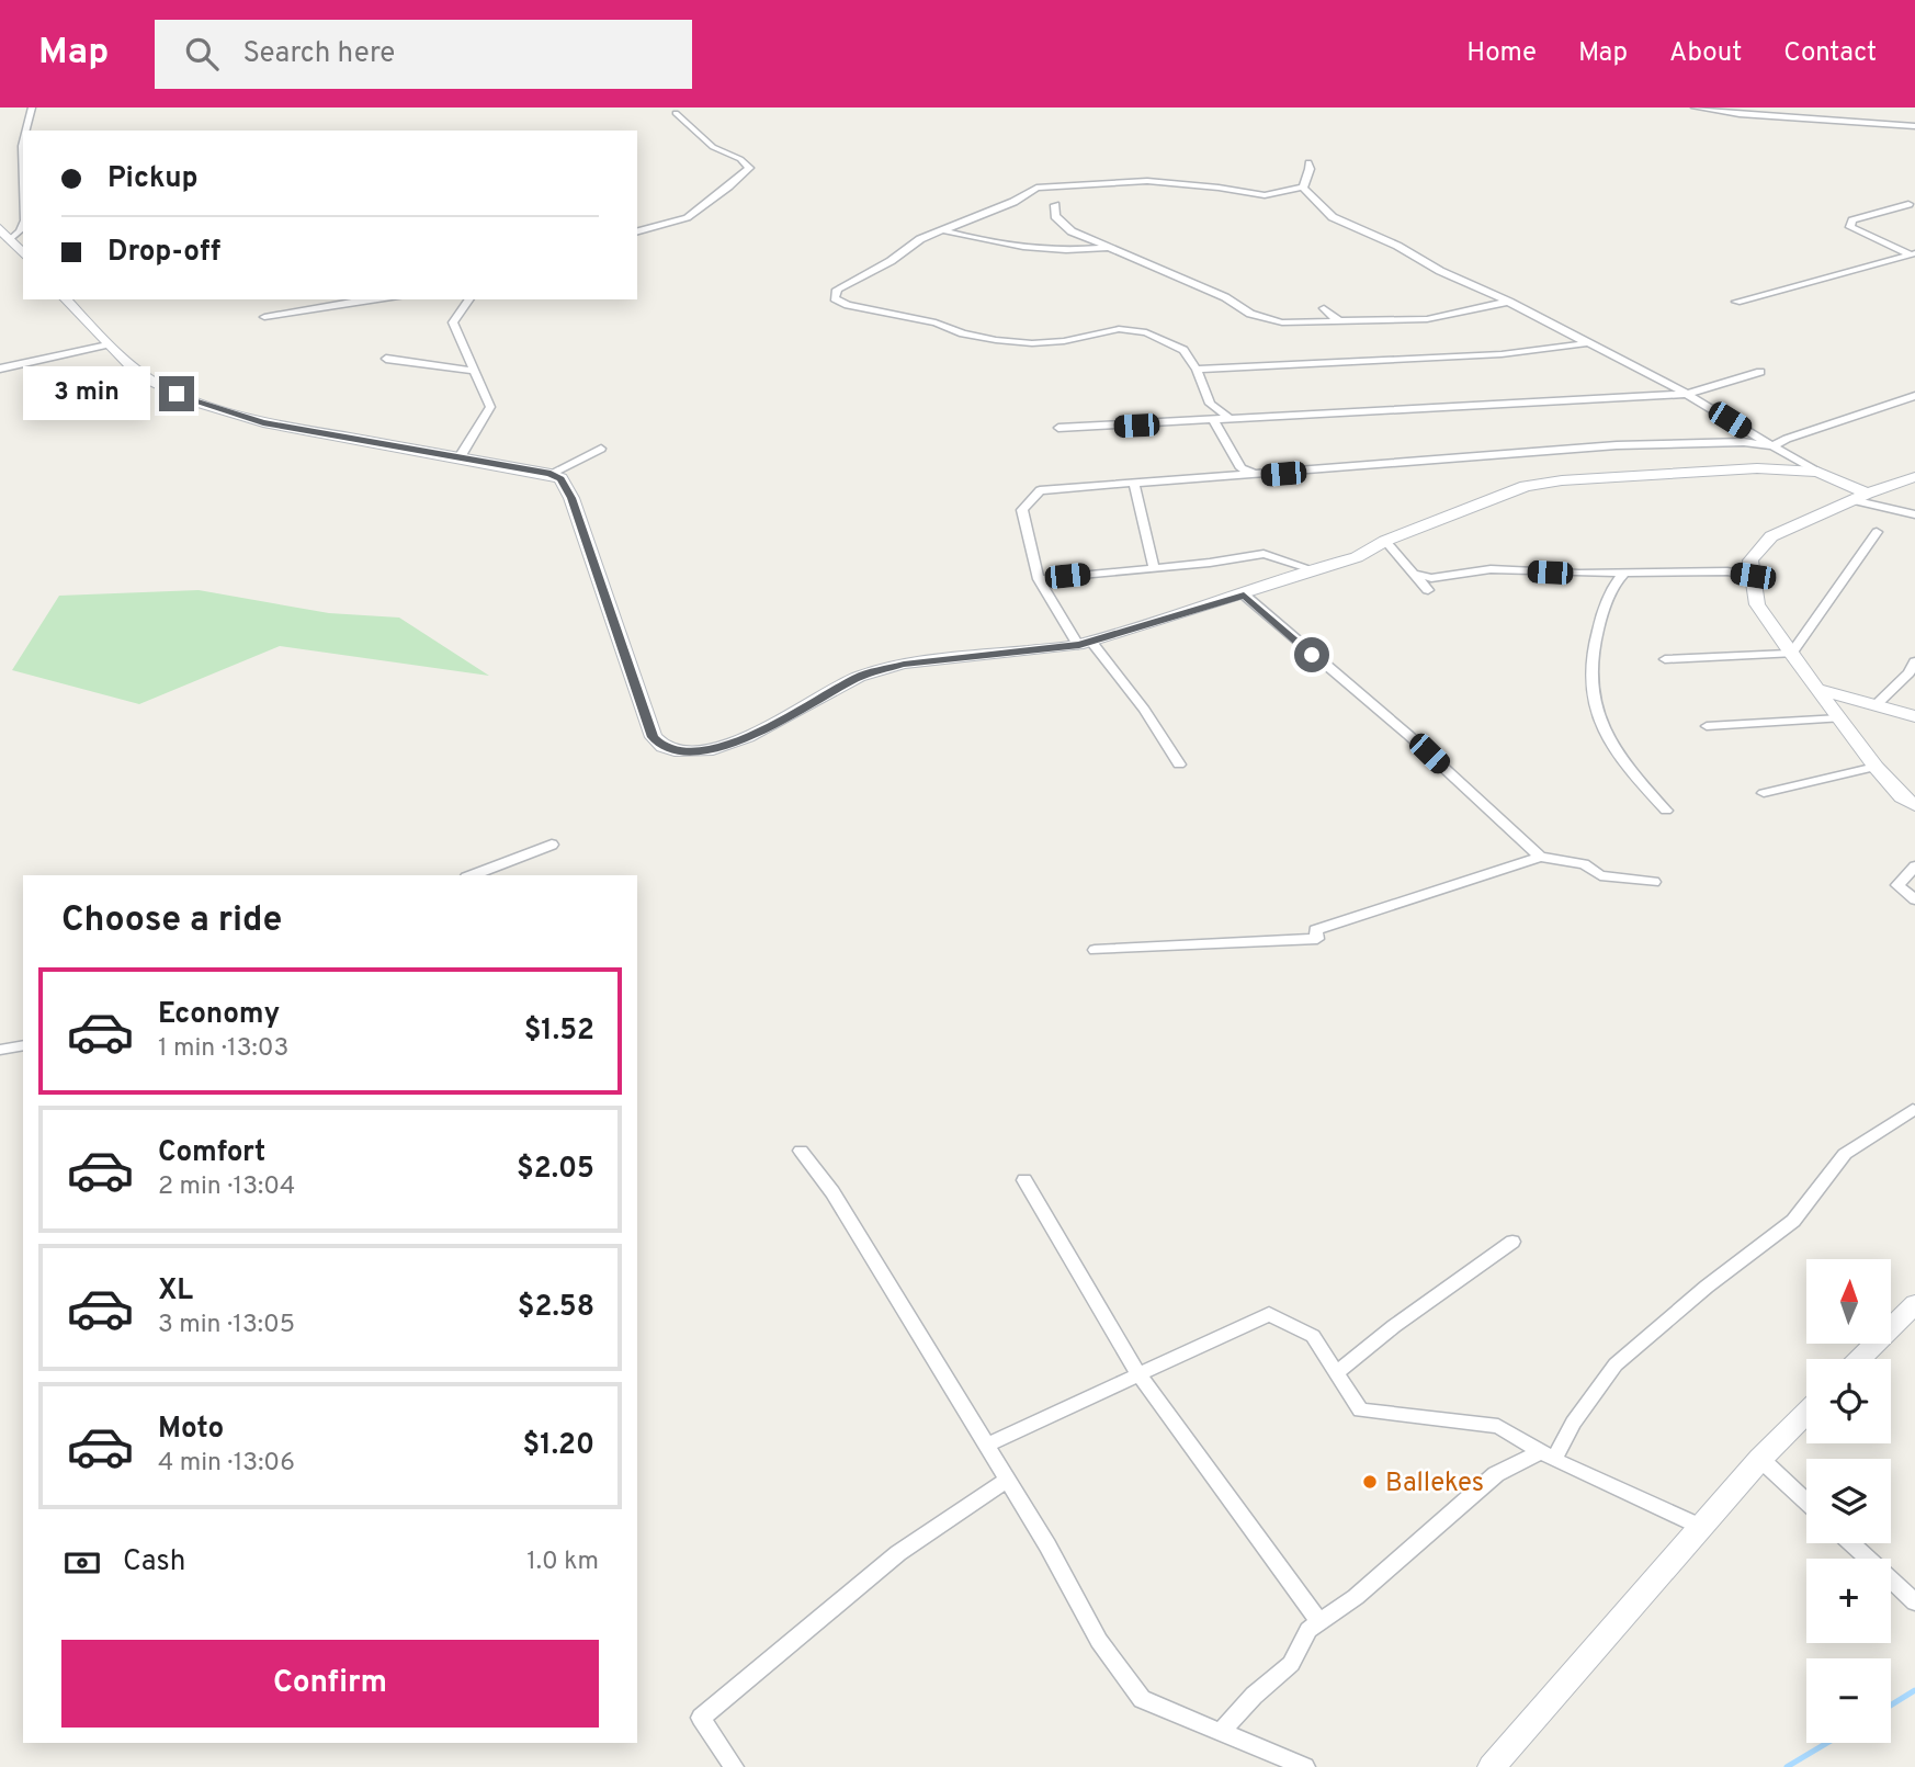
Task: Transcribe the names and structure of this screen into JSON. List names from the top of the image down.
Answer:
{
  "places": ["Ballekes"],
  "north": "top",
  "page": {
    "header": "Map",
    "search": "Search here",
    "nav": [
      "Home",
      "Map",
      "About",
      "Contact"
    ],
    "banner": ["Pickup", "Drop-off"],
    "bubble": "3 min",
    "heading": "Choose a ride",
    "list": [
      {
        "name": "Economy",
        "note": "1 min · 13:03",
        "value": "$1.52"
      },
      {
        "name": "Comfort",
        "note": "2 min · 13:04",
        "value": "$2.05"
      },
      {
        "name": "XL",
        "note": "3 min · 13:05",
        "value": "$2.58"
      },
      {
        "name": "Moto",
        "note": "4 min · 13:06",
        "value": "$1.20"
      }
    ],
    "map_buttons": ["+", "−"],
    "pay": ["Cash", "1.0 km"],
    "buttons": "Confirm"
  }
}
